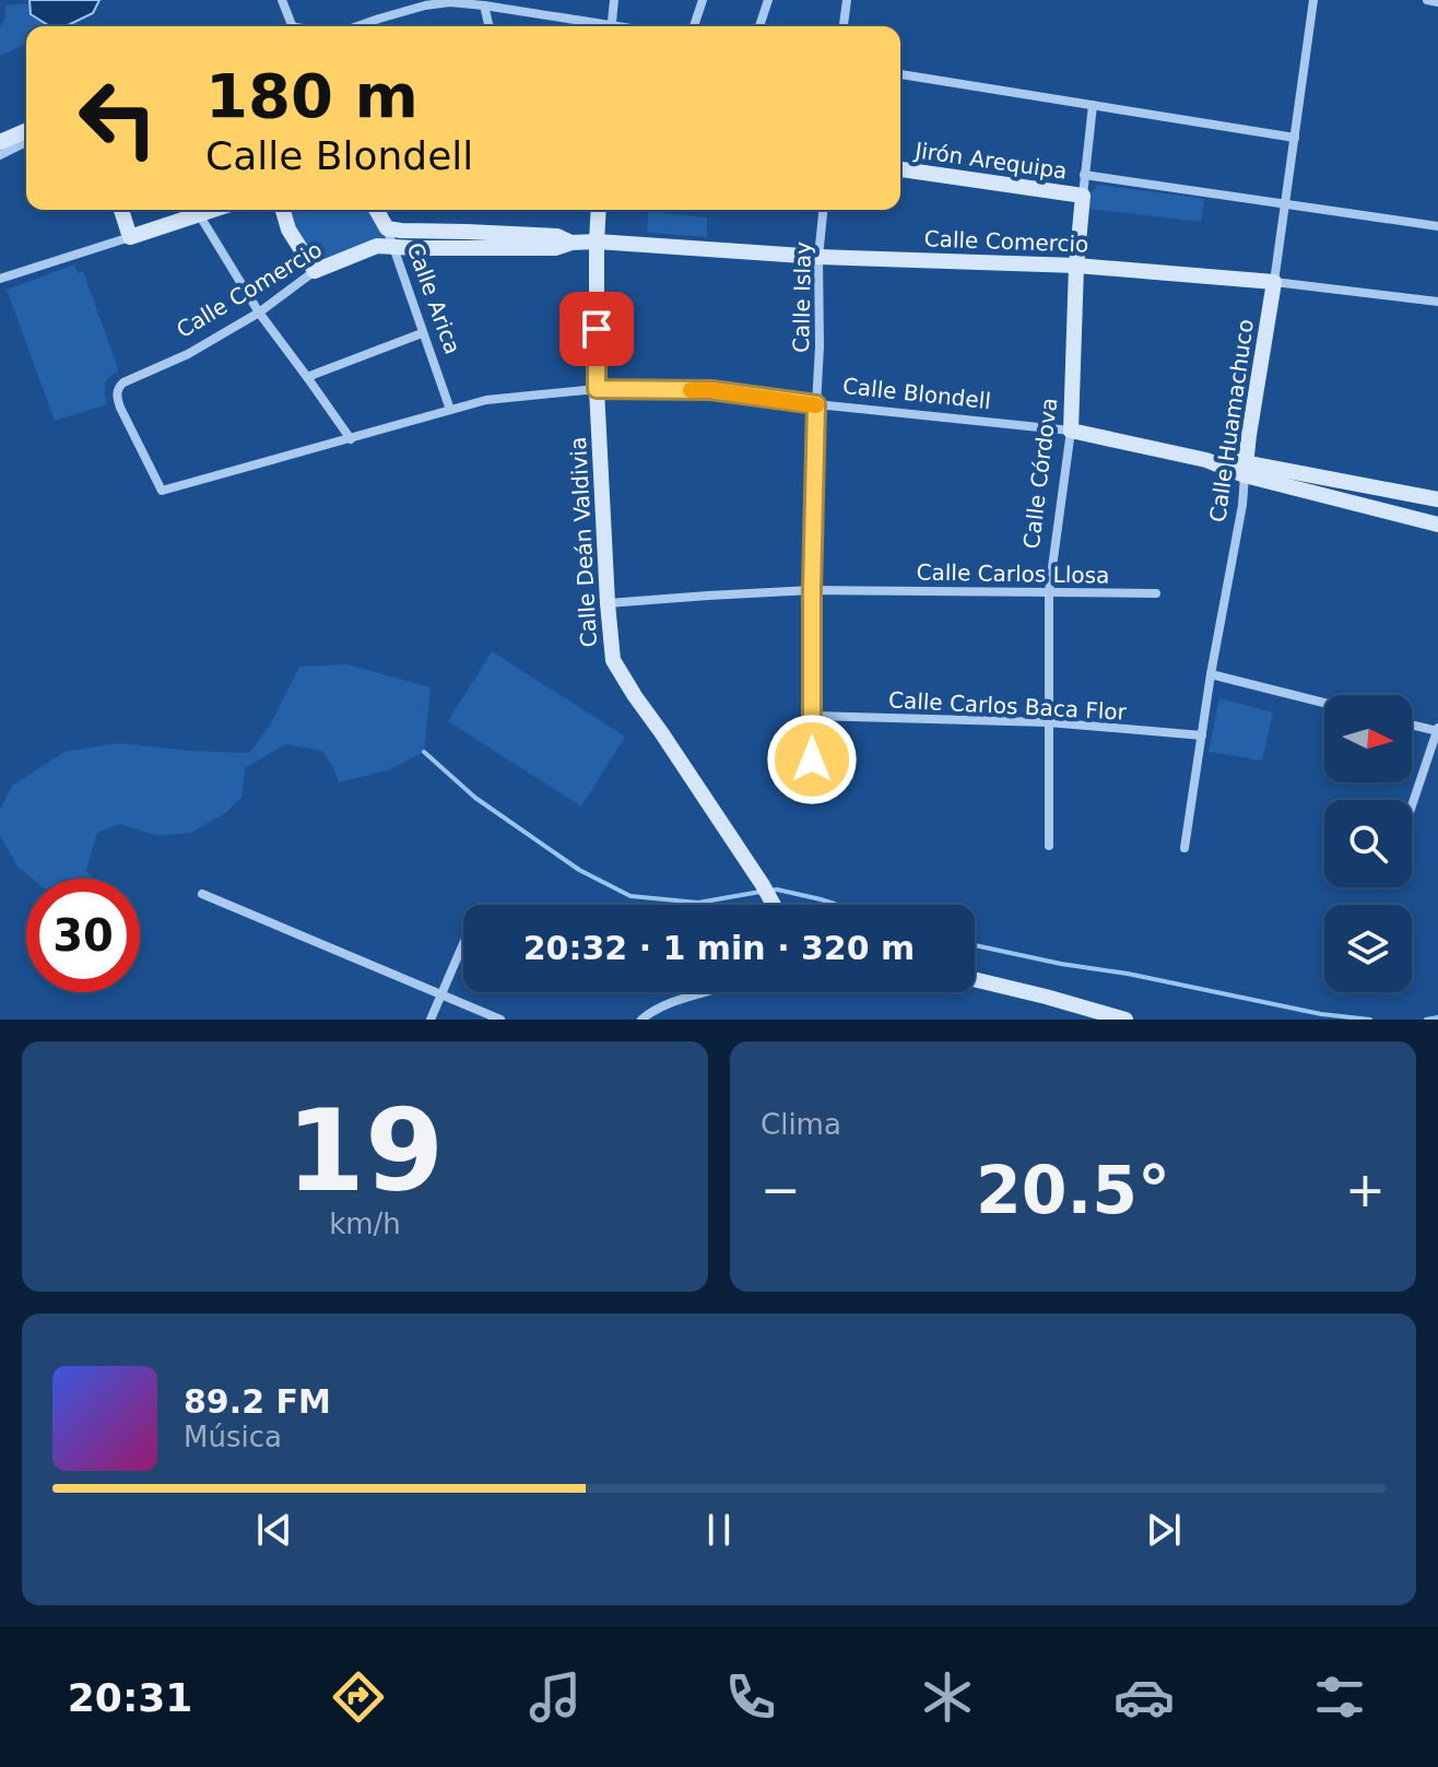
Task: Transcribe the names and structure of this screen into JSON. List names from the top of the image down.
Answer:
{
  "streets": {
    "street": [
      "Jirón Arequipa",
      "Calle Comercio",
      "Calle Islay",
      "Calle Arica",
      "Calle Blondell",
      "Calle Huamachuco",
      "Calle Córdova",
      "Calle Deán Valdivia",
      "Calle Carlos Llosa",
      "Calle Carlos Baca Flor"
    ]
  },
  "crossings": [
    ["Jirón Arequipa", "Calle Córdova"],
    ["Calle Comercio", "Calle Islay"],
    ["Calle Comercio", "Calle Arica"],
    ["Calle Comercio", "Calle Blondell"],
    ["Calle Comercio", "Calle Huamachuco"],
    ["Calle Comercio", "Calle Córdova"],
    ["Calle Comercio", "Calle Deán Valdivia"],
    ["Calle Islay", "Calle Blondell"],
    ["Calle Islay", "Calle Carlos Llosa"],
    ["Calle Islay", "Calle Carlos Baca Flor"],
    ["Calle Arica", "Calle Blondell"],
    ["Calle Blondell", "Calle Huamachuco"],
    ["Calle Blondell", "Calle Córdova"],
    ["Calle Blondell", "Calle Deán Valdivia"],
    ["Calle Huamachuco", "Calle Carlos Baca Flor"],
    ["Calle Córdova", "Calle Carlos Llosa"],
    ["Calle Córdova", "Calle Carlos Baca Flor"],
    ["Calle Deán Valdivia", "Calle Carlos Llosa"]
  ],
  "north": "right",
  "page": {
    "turn": ["180 m", "Calle Blondell"],
    "limit": "30",
    "trip": "20:32 · 1 min · 320 m",
    "tile": [
      ["19", "km/h"],
      "Clima"
    ],
    "heat": ["−", "20.5°", "+"],
    "song": ["89.2 FM", "Música"],
    "tabs": "20:31"
  }
}
